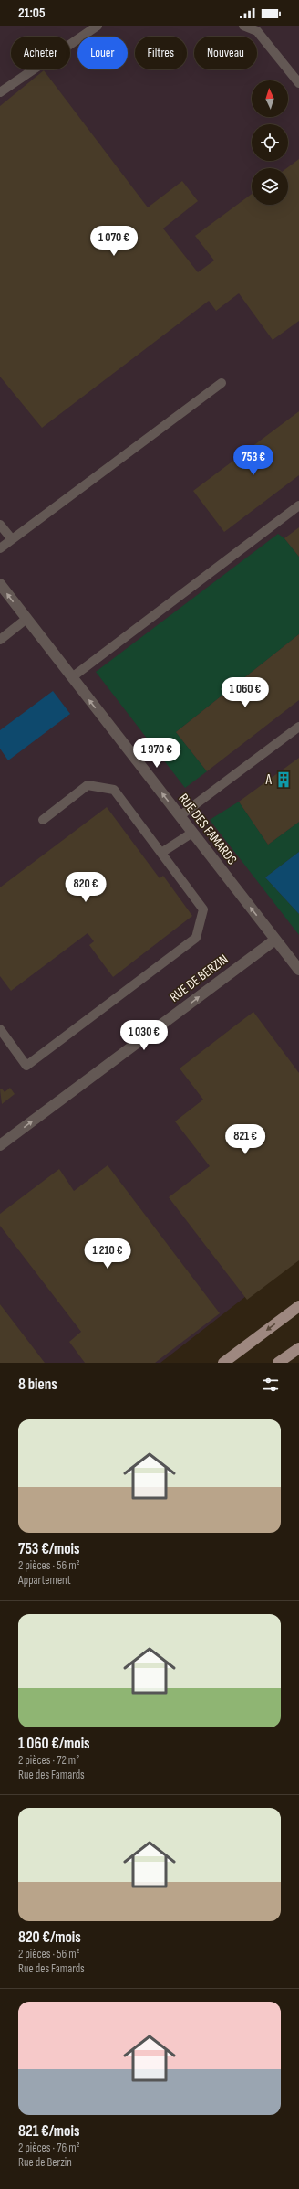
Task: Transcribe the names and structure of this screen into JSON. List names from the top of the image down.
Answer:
{
  "streets": {
    "street": ["RUE DES FAMARDS", "RUE DE BERZIN"]
  },
  "crossings": [
    ["RUE DES FAMARDS", "RUE DE BERZIN"]
  ],
  "one_way": ["RUE DES FAMARDS", "RUE DE BERZIN"],
  "places": {
    "building": ["A"]
  },
  "north": "top",
  "page": {
    "status": "21:05",
    "chip": [
      "Acheter",
      "Louer",
      "Filtres",
      "Nouveau"
    ],
    "price": [
      "1 070 €",
      "753 €",
      "1 060 €",
      "1 970 €",
      "820 €",
      "1 030 €",
      "821 €",
      "1 210 €"
    ],
    "heading": "8 biens",
    "list": [
      {
        "name": "753 €/mois",
        "note": "2 pièces · 56 m² · Appartement"
      },
      {
        "name": "1 060 €/mois",
        "note": "2 pièces · 72 m² · Rue des Famards"
      },
      {
        "name": "820 €/mois",
        "note": "2 pièces · 56 m² · Rue des Famards"
      },
      {
        "name": "821 €/mois",
        "note": "2 pièces · 76 m² · Rue de Berzin"
      }
    ]
  }
}
